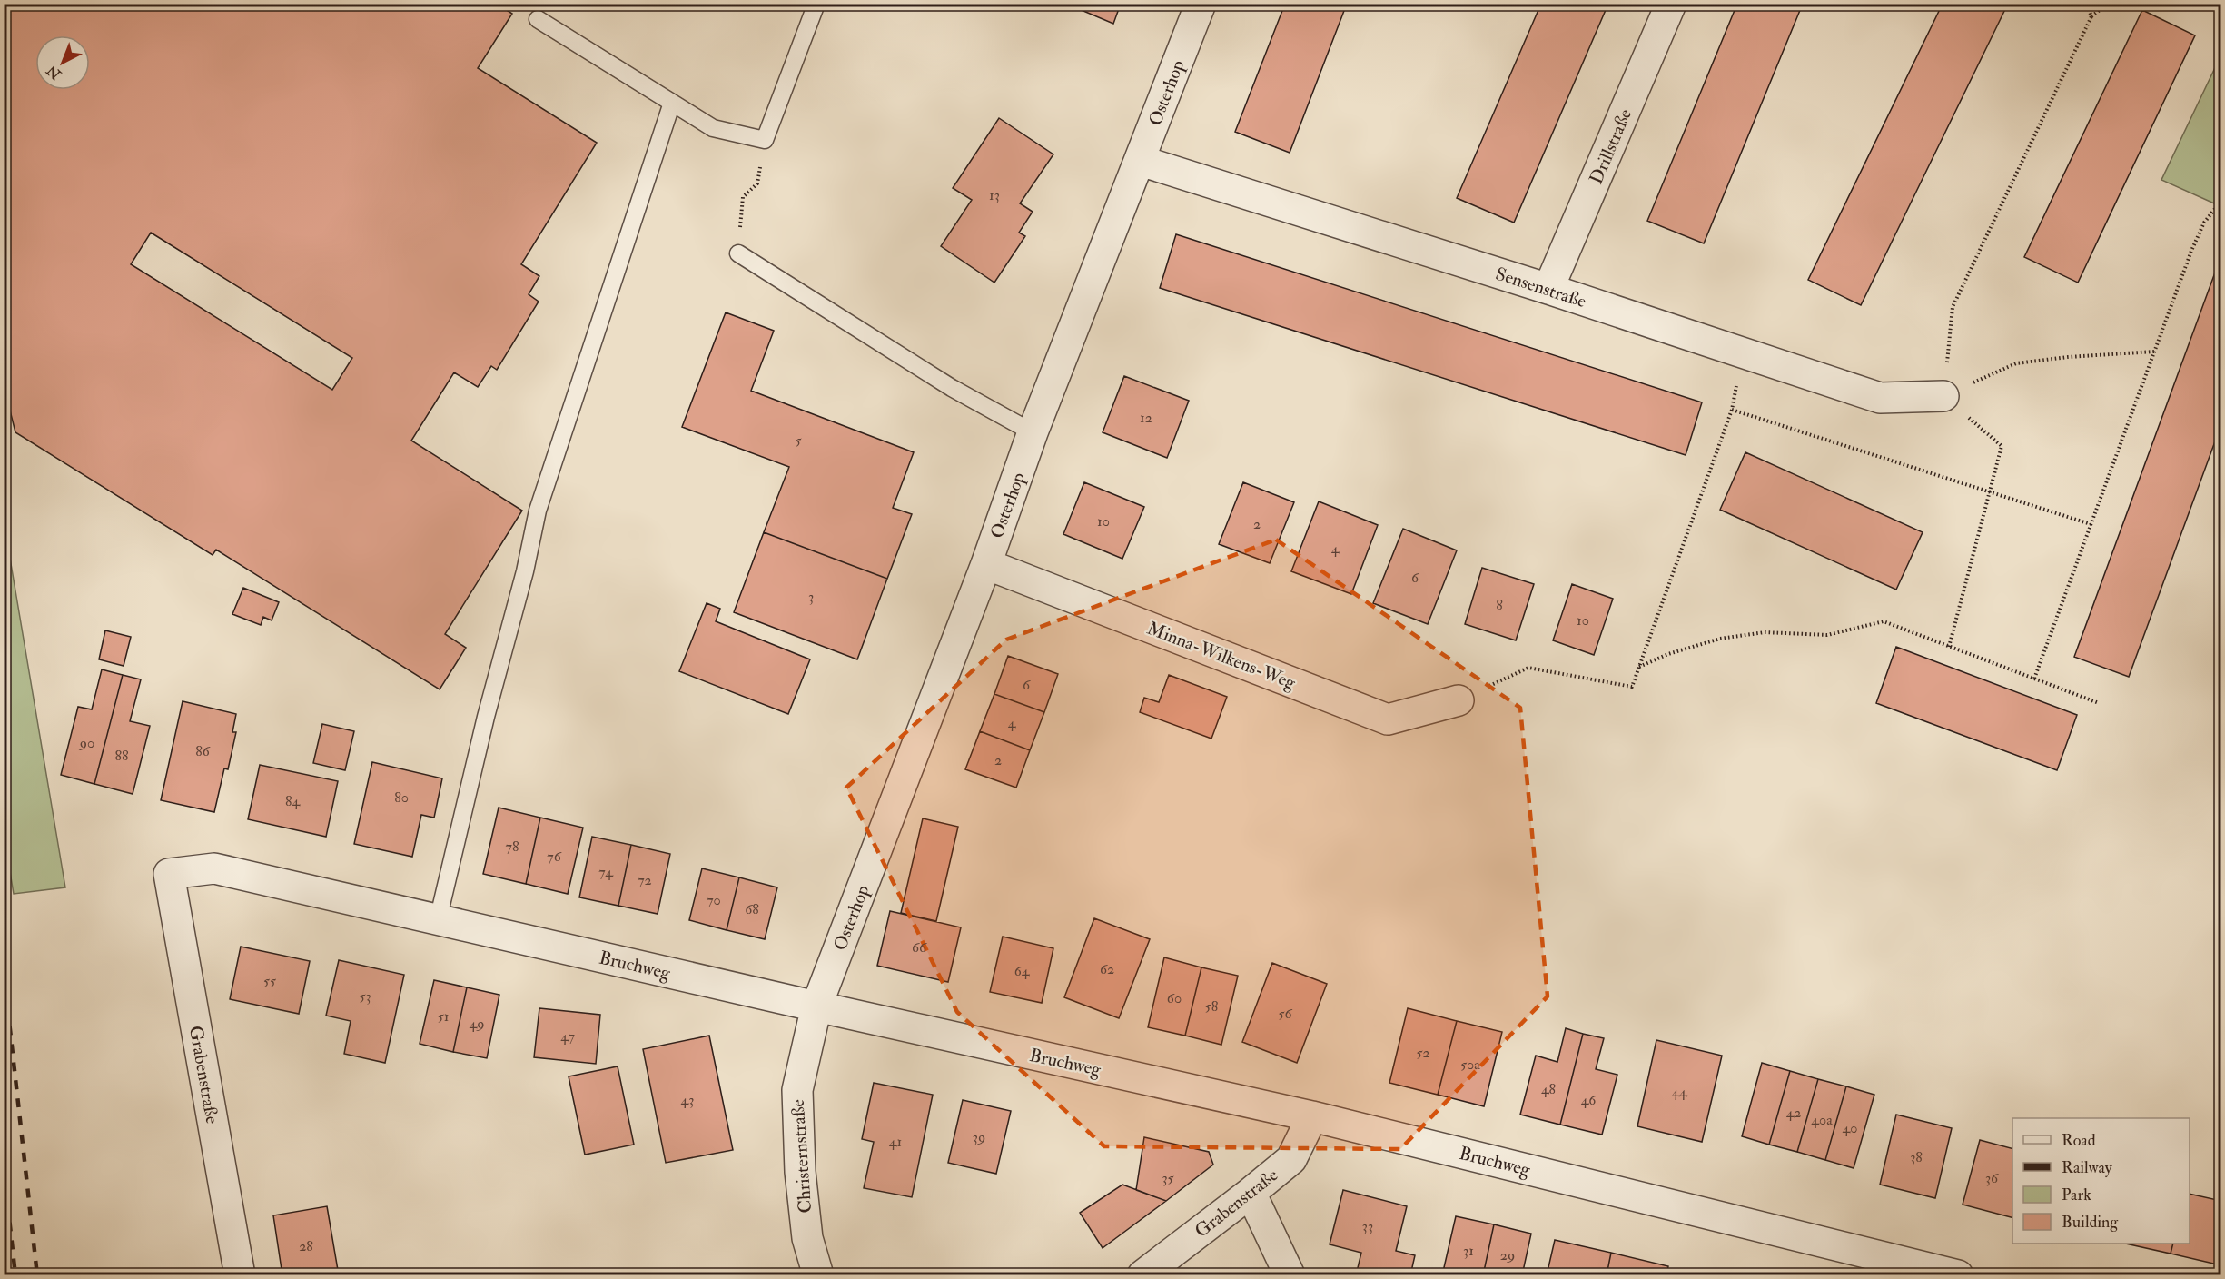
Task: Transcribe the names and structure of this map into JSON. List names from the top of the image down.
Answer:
{
  "streets": {
    "street": [
      "Osterhop",
      "Drillstraße",
      "Sensenstraße",
      "Minna-Wilkens-Weg",
      "Bruchweg",
      "Grabenstraße",
      "Christernstraße"
    ]
  },
  "crossings": [
    ["Osterhop", "Sensenstraße"],
    ["Osterhop", "Minna-Wilkens-Weg"],
    ["Osterhop", "Bruchweg"],
    ["Osterhop", "Christernstraße"],
    ["Drillstraße", "Sensenstraße"],
    ["Bruchweg", "Grabenstraße"],
    ["Bruchweg", "Christernstraße"]
  ],
  "house_numbers": [
    "13",
    "12",
    "5",
    "10",
    "2",
    "4",
    "6",
    "3",
    "8",
    "10",
    "6",
    "4",
    "90",
    "86",
    "88",
    "2",
    "80",
    "84",
    "78",
    "76",
    "74",
    "72",
    "70",
    "68",
    "66",
    "62",
    "64",
    "55",
    "53",
    "60",
    "58",
    "56",
    "51",
    "49",
    "47",
    "52",
    "50a",
    "48",
    "44",
    "43",
    "46",
    "42",
    "40a",
    "40",
    "39",
    "41",
    "38",
    "35",
    "36",
    "33",
    "28",
    "31",
    "29"
  ],
  "legend": [
    "Road",
    "Railway",
    "Park",
    "Building"
  ],
  "north": "bottom left"
}
